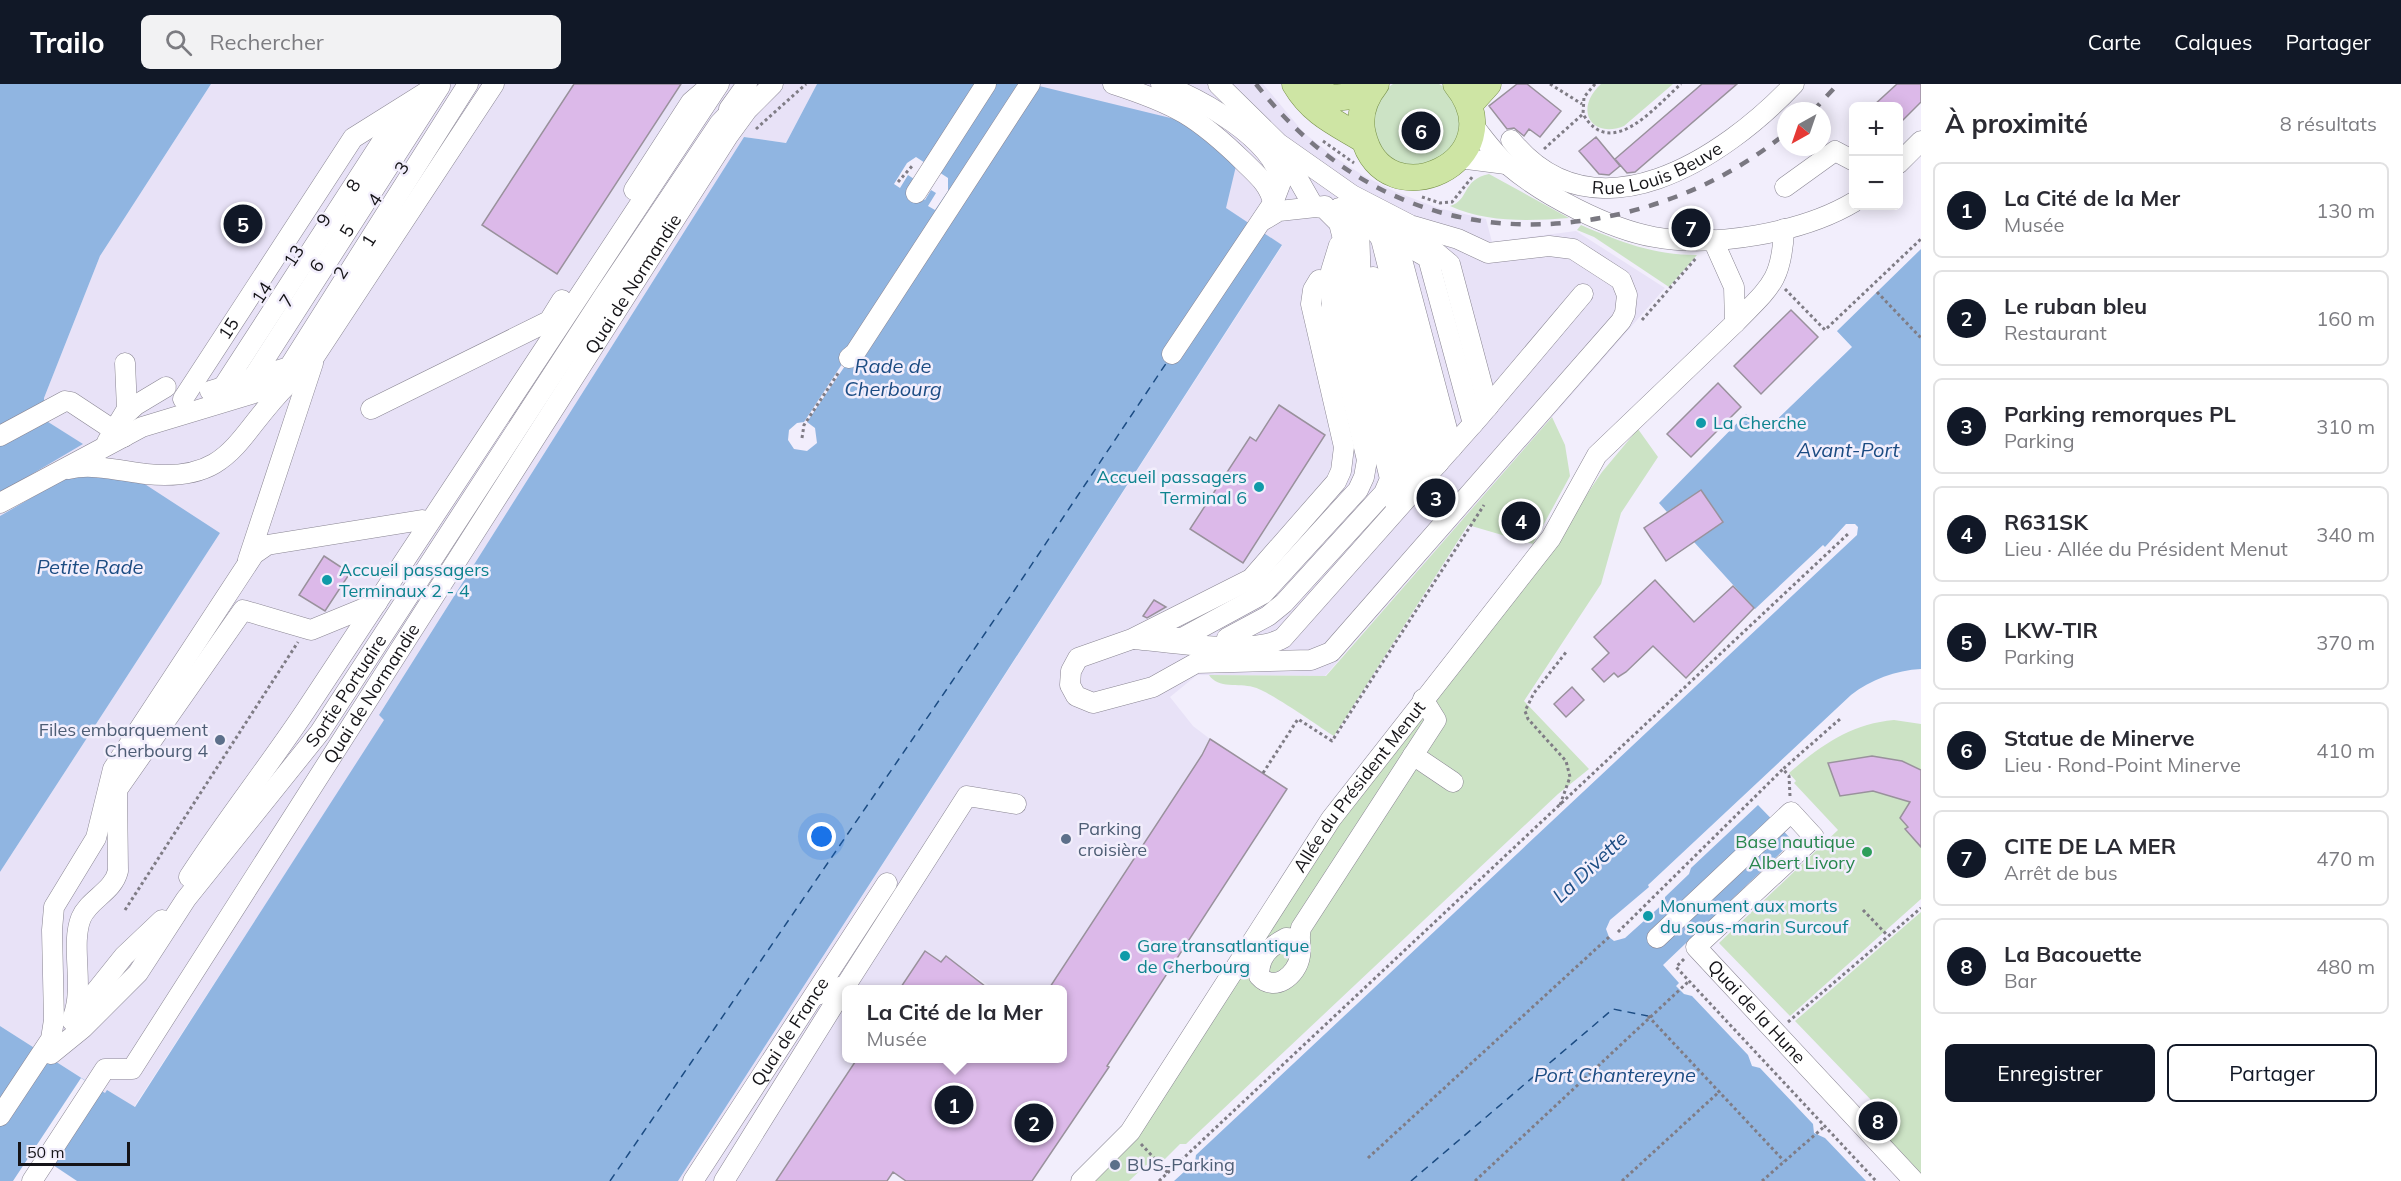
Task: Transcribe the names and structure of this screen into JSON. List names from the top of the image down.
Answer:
{
  "streets": {
    "street": [
      "Rue Louis Beuve",
      "3",
      "4",
      "9",
      "1",
      "2",
      "Quai de Normandie",
      "14",
      "7",
      "Sortie Portuaire",
      "Allée du Président Menut",
      "Quai de la Hune",
      "Quai de France"
    ]
  },
  "crossings": [
    ["3", "4"],
    ["3", "9"],
    ["3", "1"],
    ["3", "2"],
    ["3", "14"],
    ["3", "7"],
    ["4", "9"],
    ["4", "1"],
    ["4", "2"],
    ["4", "14"],
    ["4", "7"],
    ["9", "1"],
    ["9", "2"],
    ["9", "14"],
    ["9", "7"],
    ["1", "2"],
    ["1", "14"],
    ["1", "7"],
    ["2", "14"],
    ["2", "7"],
    ["Quai de Normandie", "Sortie Portuaire"],
    ["14", "7"]
  ],
  "water": [
    "Rade de Cherbourg",
    "Avant-Port",
    "Petite Rade",
    "La Divette",
    "Port Chantereyne"
  ],
  "places": [
    "La Cherche",
    "Accueil passagers Terminal 6",
    "Accueil passagers Terminaux 2 - 4",
    "Files embarquement Cherbourg 4",
    "Parking croisière",
    "Base nautique Albert Livory",
    "Monument aux morts du sous-marin Surcouf",
    "Gare transatlantique de Cherbourg",
    "BUS-Parking"
  ],
  "scale_bar": "50 m",
  "north": "bottom left",
  "page": {
    "header": "Trailo",
    "search": "Rechercher",
    "nav": ["Carte", "Calques", "Partager"],
    "heading": ["À proximité", "8 résultats"],
    "map_buttons": ["+", "−"],
    "pins": [
      "6",
      "5",
      "7",
      "3",
      "4",
      "1",
      "8",
      "2"
    ],
    "list": [
      {
        "mark": "1",
        "name": "La Cité de la Mer",
        "note": "Musée",
        "value": "130 m"
      },
      {
        "mark": "2",
        "name": "Le ruban bleu",
        "note": "Restaurant",
        "value": "160 m"
      },
      {
        "mark": "3",
        "name": "Parking remorques PL",
        "note": "Parking",
        "value": "310 m"
      },
      {
        "mark": "4",
        "name": "R631SK",
        "note": "Lieu · Allée du Président Menut",
        "value": "340 m"
      },
      {
        "mark": "5",
        "name": "LKW-TIR",
        "note": "Parking",
        "value": "370 m"
      },
      {
        "mark": "6",
        "name": "Statue de Minerve",
        "note": "Lieu · Rond-Point Minerve",
        "value": "410 m"
      },
      {
        "mark": "7",
        "name": "CITE DE LA MER",
        "note": "Arrêt de bus",
        "value": "470 m"
      },
      {
        "mark": "8",
        "name": "La Bacouette",
        "note": "Bar",
        "value": "480 m"
      }
    ],
    "popup": ["La Cité de la Mer", "Musée"],
    "buttons": ["Enregistrer", "Partager"],
    "scale": "50 m"
  }
}
